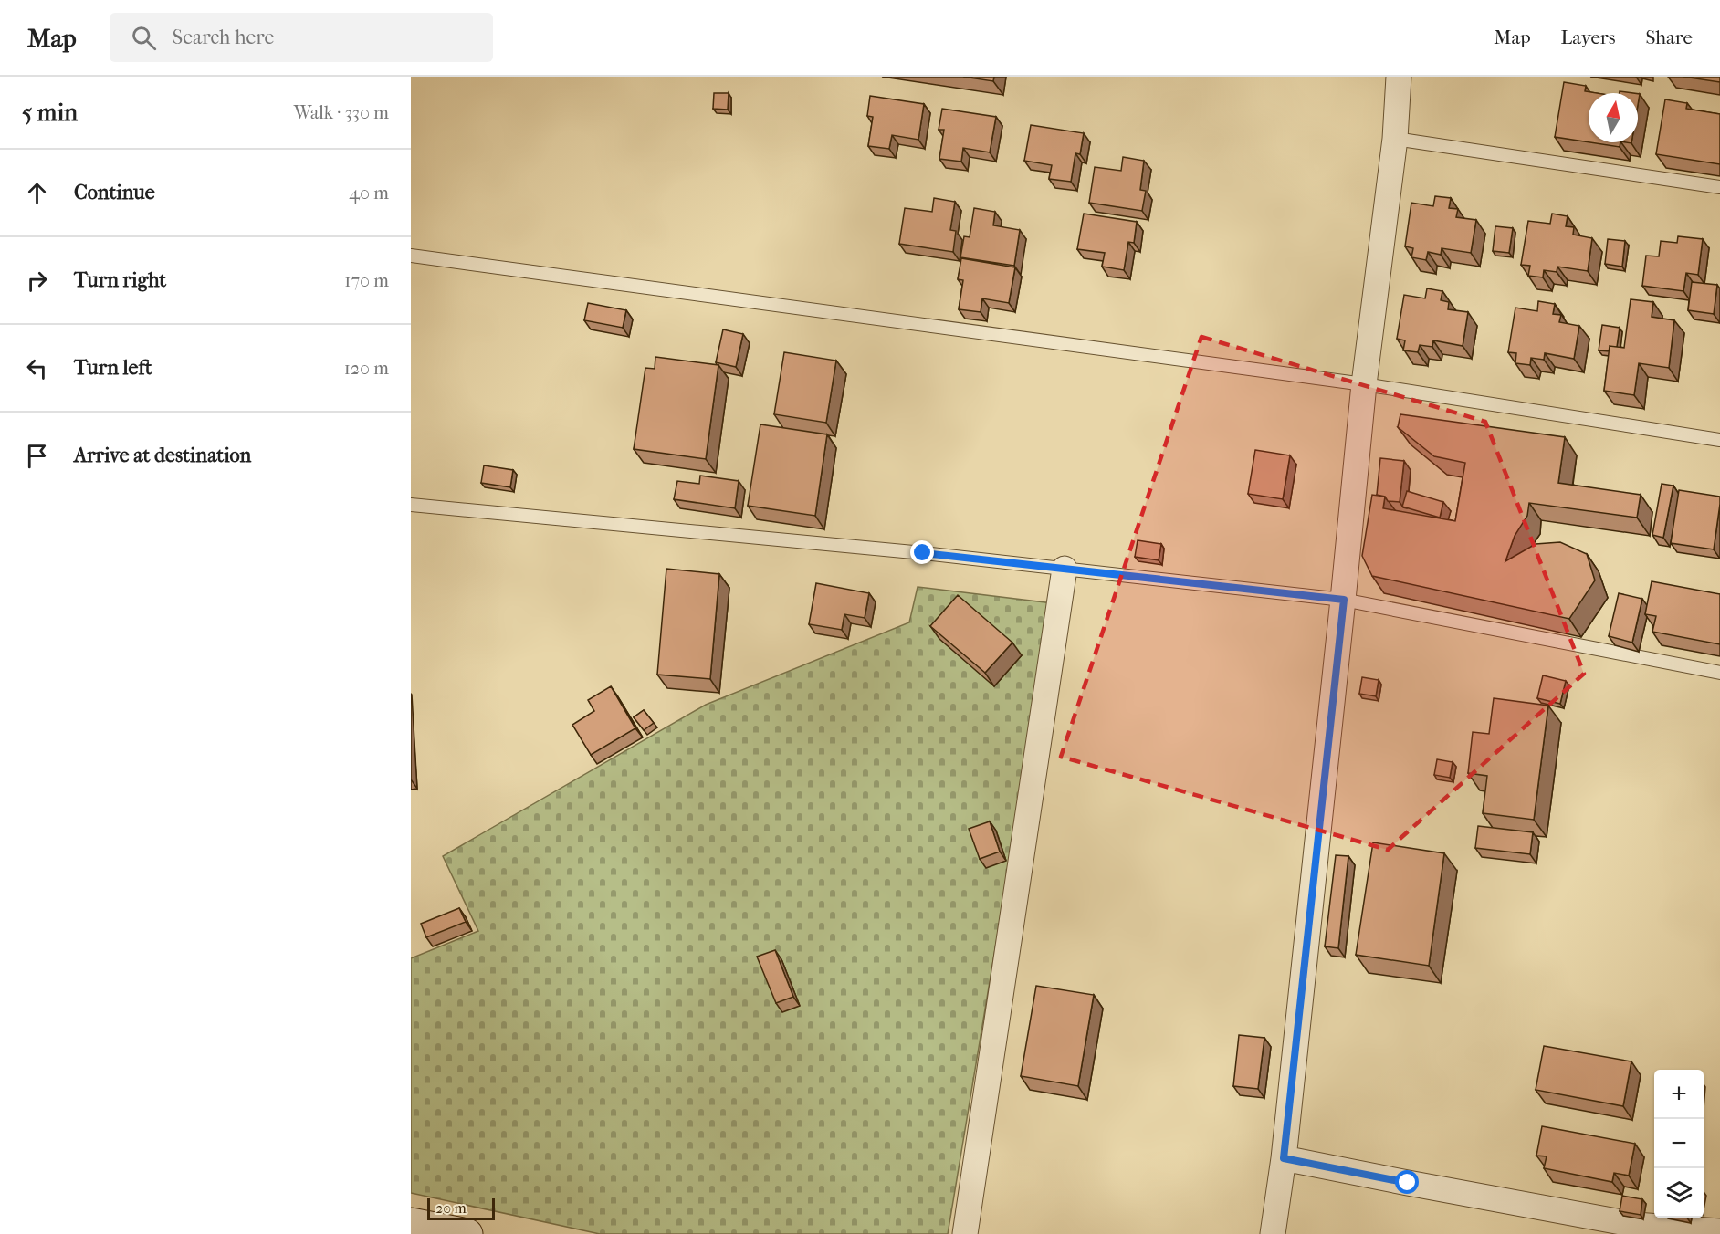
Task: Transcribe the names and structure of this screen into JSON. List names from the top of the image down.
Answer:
{
  "scale_bar": "20 m",
  "north": "top",
  "page": {
    "header": "Map",
    "search": "Search here",
    "nav": ["Map", "Layers", "Share"],
    "heading": ["5 min", "Walk · 330 m"],
    "list": [
      ["Continue", "40 m"],
      ["Turn right", "170 m"],
      ["Turn left", "120 m"],
      "Arrive at destination"
    ],
    "map_buttons": ["+", "−"],
    "scale": "20 m"
  }
}
